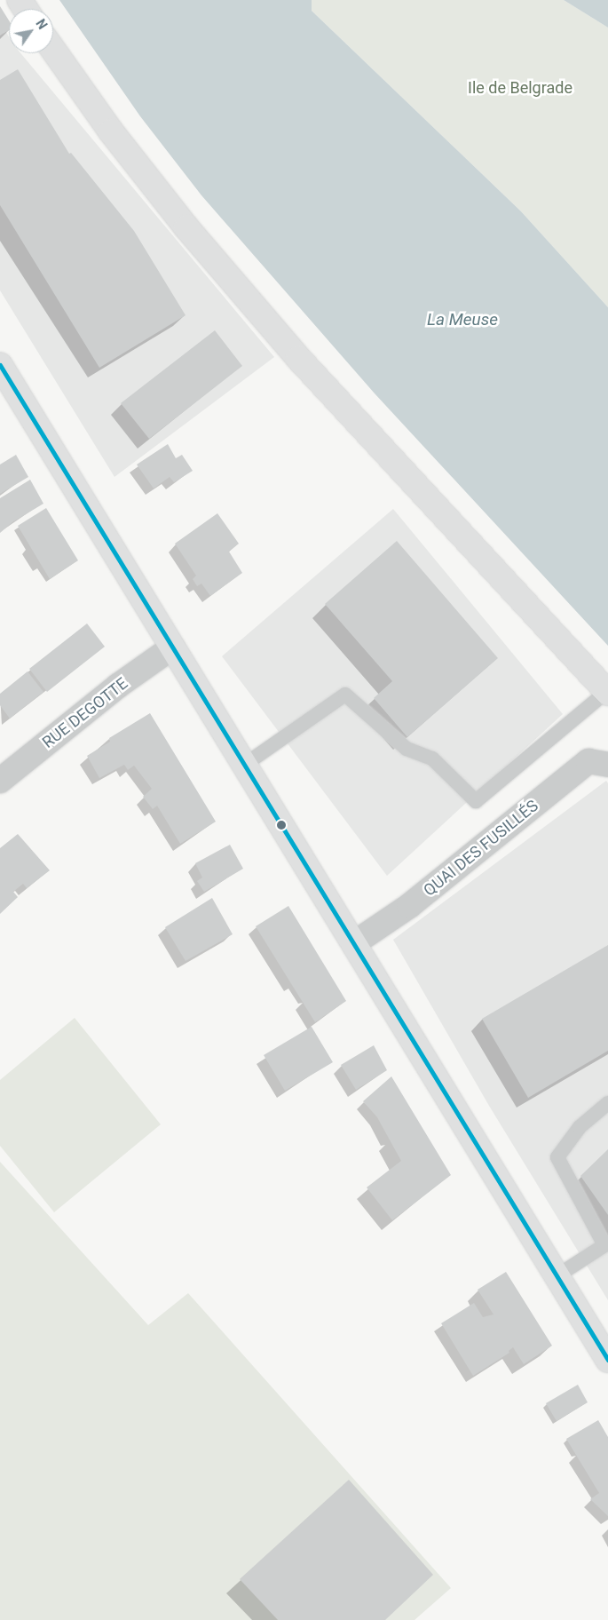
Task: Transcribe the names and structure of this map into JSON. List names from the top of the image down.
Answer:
{
  "streets": {
    "street": ["RUE DEGOTTE", "QUAI DES FUSILLÉS"]
  },
  "water": ["La Meuse"],
  "parks": ["Ile de Belgrade"],
  "north": "top right"
}
